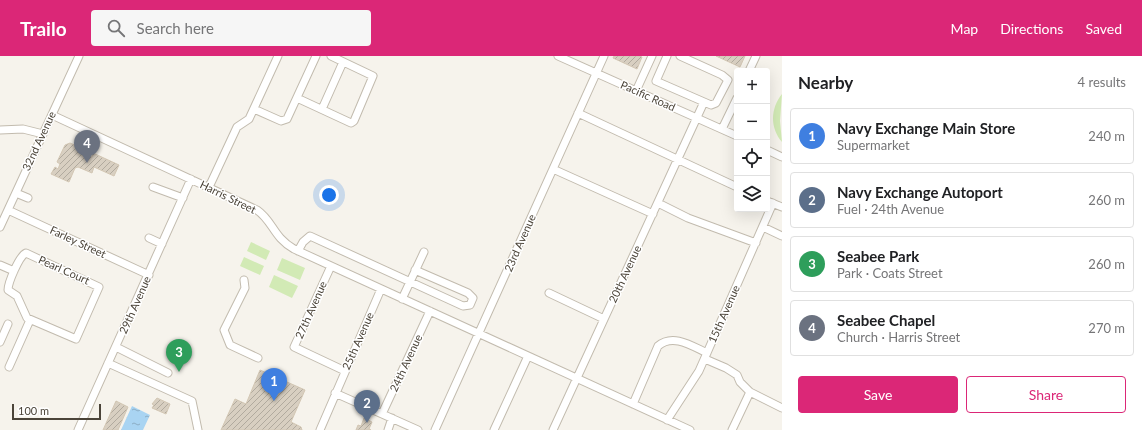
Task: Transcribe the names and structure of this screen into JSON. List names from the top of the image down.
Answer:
{
  "streets": {
    "street": [
      "Pacific Road",
      "32nd Avenue",
      "Harris Street",
      "Farley Street",
      "23rd Avenue",
      "Pearl Court",
      "20th Avenue",
      "29th Avenue",
      "27th Avenue",
      "15th Avenue",
      "25th Avenue",
      "24th Avenue"
    ]
  },
  "crossings": [
    ["Pacific Road", "23rd Avenue"],
    ["Pacific Road", "20th Avenue"],
    ["32nd Avenue", "Harris Street"],
    ["32nd Avenue", "Farley Street"],
    ["Harris Street", "23rd Avenue"],
    ["Harris Street", "20th Avenue"],
    ["Harris Street", "29th Avenue"],
    ["Harris Street", "27th Avenue"],
    ["Harris Street", "15th Avenue"],
    ["Harris Street", "25th Avenue"],
    ["Harris Street", "24th Avenue"],
    ["Farley Street", "29th Avenue"],
    ["27th Avenue", "25th Avenue"]
  ],
  "scale_bar": "100 m",
  "page": {
    "header": "Trailo",
    "search": "Search here",
    "nav": ["Map", "Directions", "Saved"],
    "heading": ["Nearby", "4 results"],
    "map_buttons": ["+", "−"],
    "list": [
      {
        "mark": "1",
        "name": "Navy Exchange Main Store",
        "note": "Supermarket",
        "value": "240 m"
      },
      {
        "mark": "2",
        "name": "Navy Exchange Autoport",
        "note": "Fuel · 24th Avenue",
        "value": "260 m"
      },
      {
        "mark": "3",
        "name": "Seabee Park",
        "note": "Park · Coats Street",
        "value": "260 m"
      },
      {
        "mark": "4",
        "name": "Seabee Chapel",
        "note": "Church · Harris Street",
        "value": "270 m"
      }
    ],
    "pins": [
      "4",
      "3",
      "1",
      "2"
    ],
    "buttons": ["Save", "Share"],
    "scale": "100 m"
  }
}
